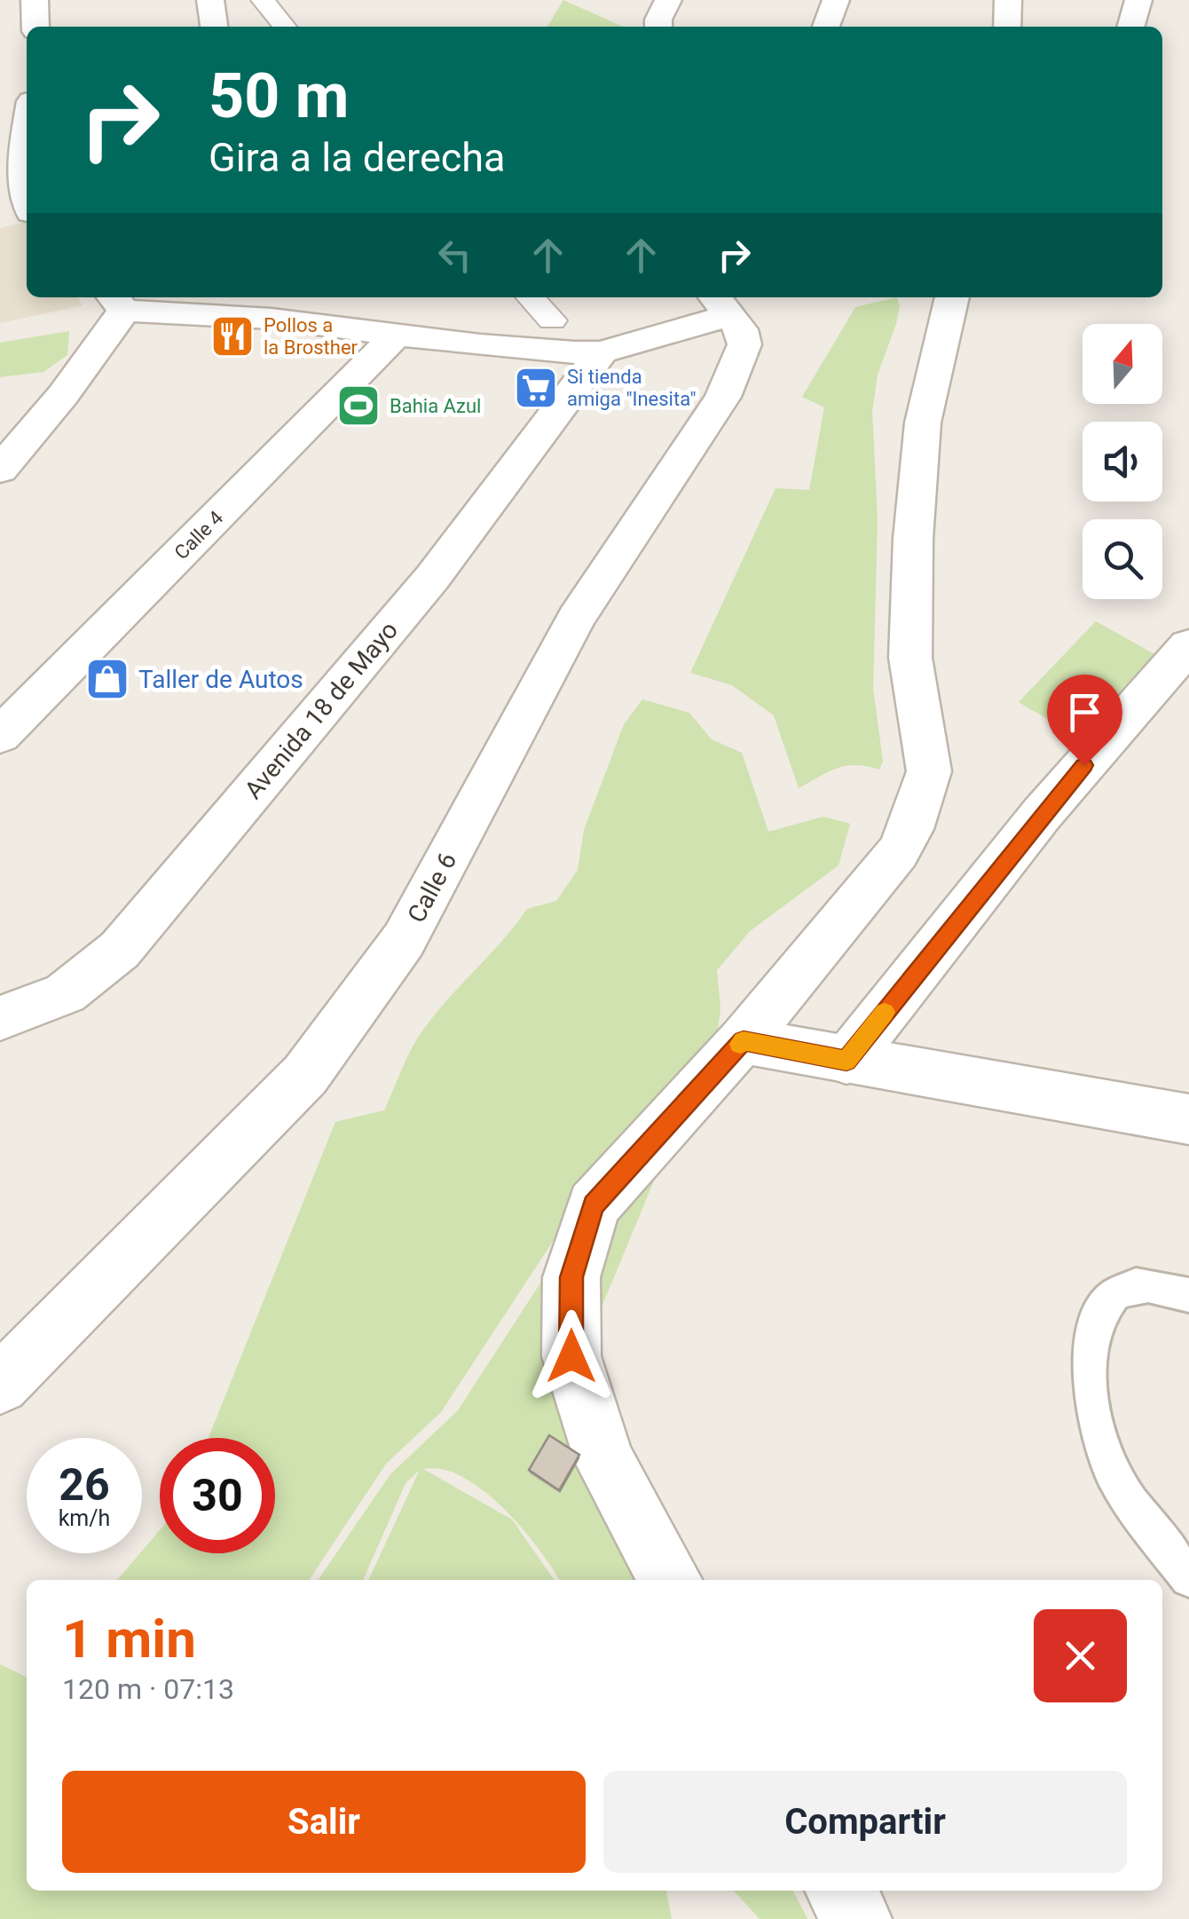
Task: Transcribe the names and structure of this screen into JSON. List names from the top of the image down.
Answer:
{
  "streets": {
    "street": ["Calle 4", "Avenida 18 de Mayo", "Calle 6"]
  },
  "places": {
    "restaurant": ["Pollos a la Brosther"],
    "supermarket": ["Si tienda amiga \"Inesita\""],
    "sports": ["Bahia Azul"],
    "shop": ["Taller de Autos"]
  },
  "north": "top",
  "page": {
    "turn": ["50 m", "Gira a la derecha"],
    "speed": "26 km/h",
    "limit": "30",
    "heading": ["1 min", "120 m · 07:13"],
    "buttons": ["Salir", "Compartir"]
  }
}
